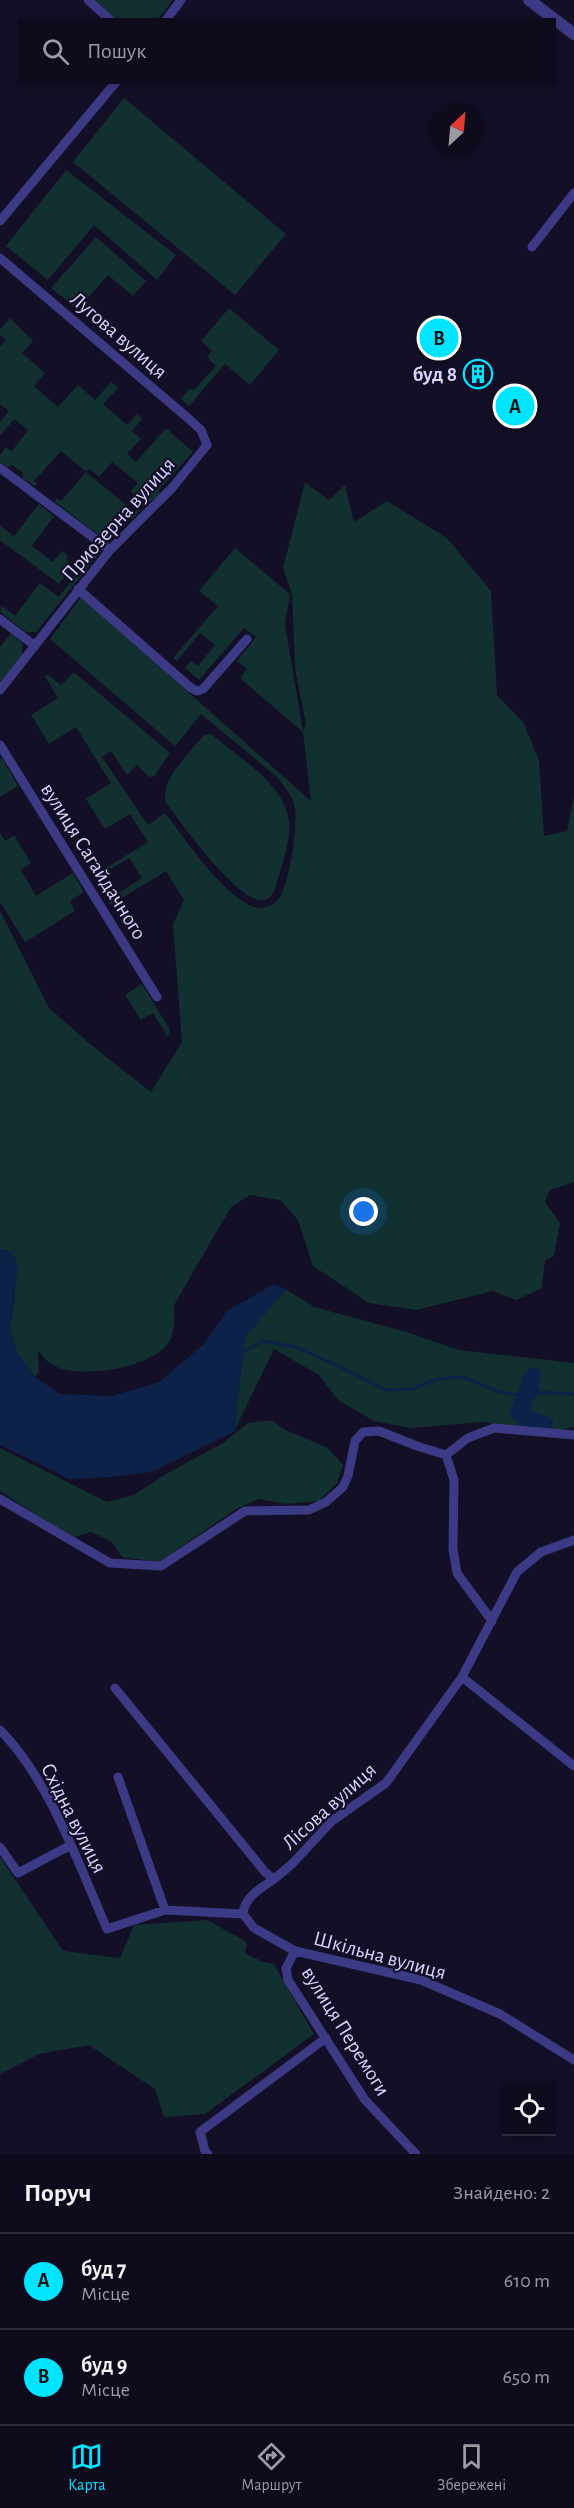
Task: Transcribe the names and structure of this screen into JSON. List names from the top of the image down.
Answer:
{
  "streets": {
    "street": [
      "Лугова вулиця",
      "Приозерна вулиця",
      "вулиця Сагайдачного",
      "Лісова вулиця",
      "Східна вулиця",
      "Шкільна вулиця",
      "вулиця Перемоги"
    ]
  },
  "crossings": [
    ["Лугова вулиця", "Приозерна вулиця"],
    ["Шкільна вулиця", "вулиця Перемоги"]
  ],
  "places": {
    "building": ["буд 8"]
  },
  "north": "top right",
  "page": {
    "search": "Пошук",
    "pins": ["B", "A"],
    "heading": ["Поруч", "Знайдено: 2"],
    "list": [
      {
        "mark": "A",
        "name": "буд 7",
        "note": "Місце",
        "value": "610 m"
      },
      {
        "mark": "B",
        "name": "буд 9",
        "note": "Місце",
        "value": "650 m"
      }
    ],
    "nav": ["Карта", "Маршрут", "Збережені"]
  }
}
